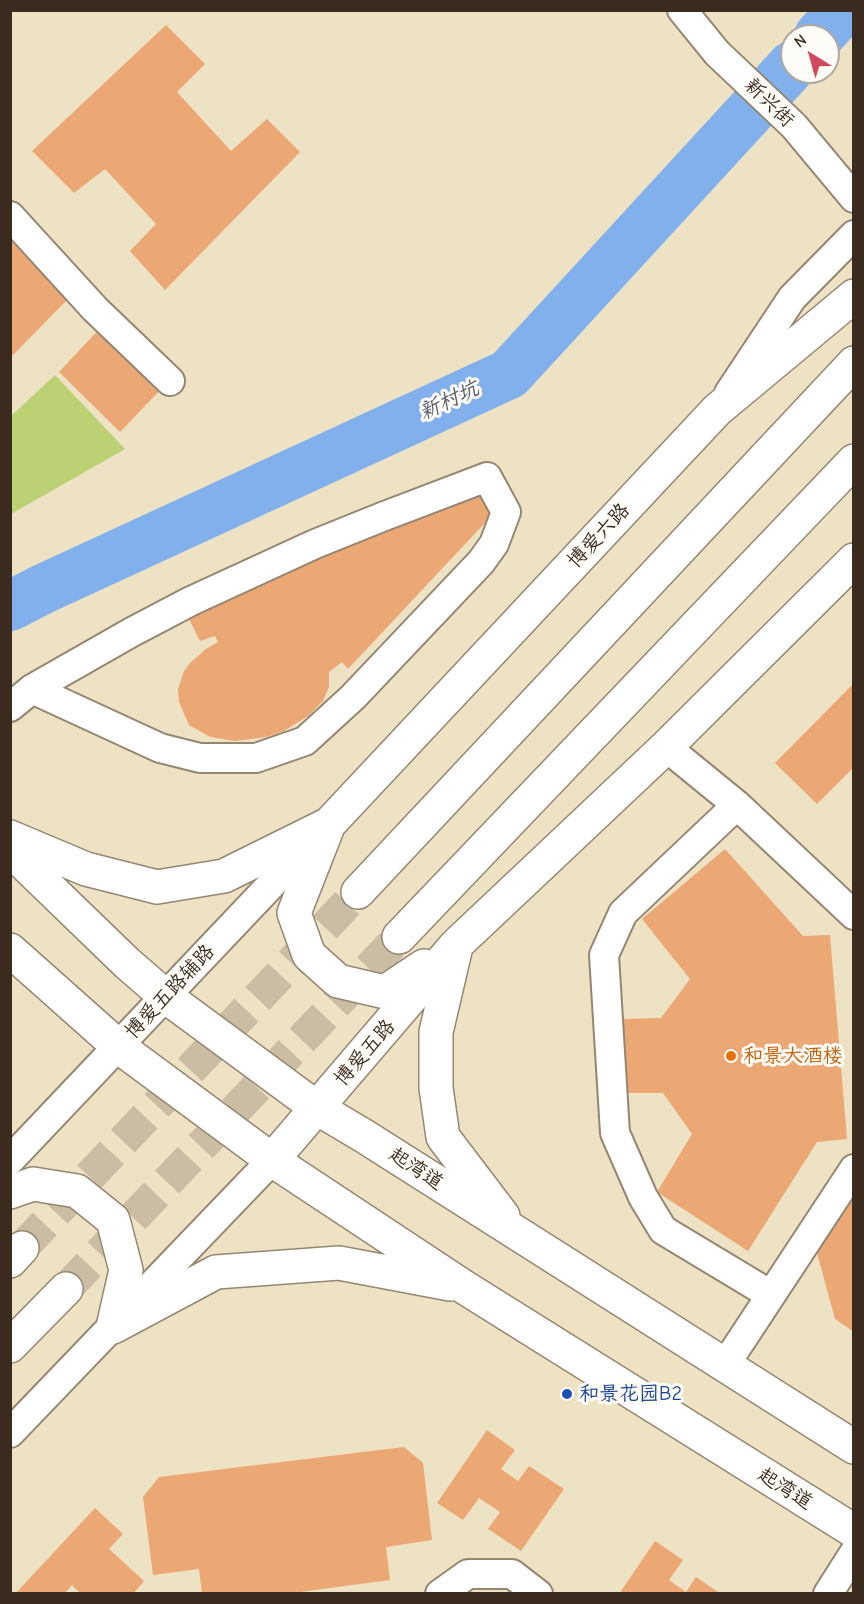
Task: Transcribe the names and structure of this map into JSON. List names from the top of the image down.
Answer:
{
  "streets": {
    "main road": ["博爱六路", "博爱五路", "起湾道"],
    "street": ["新兴街", "博爱五路辅路"]
  },
  "crossings": [
    ["博爱六路", "博爱五路辅路"],
    ["博爱五路辅路", "起湾道"],
    ["博爱五路", "起湾道"]
  ],
  "water": ["新村坑"],
  "places": ["和景大酒楼", "和景花园B2"],
  "north": "top left"
}
